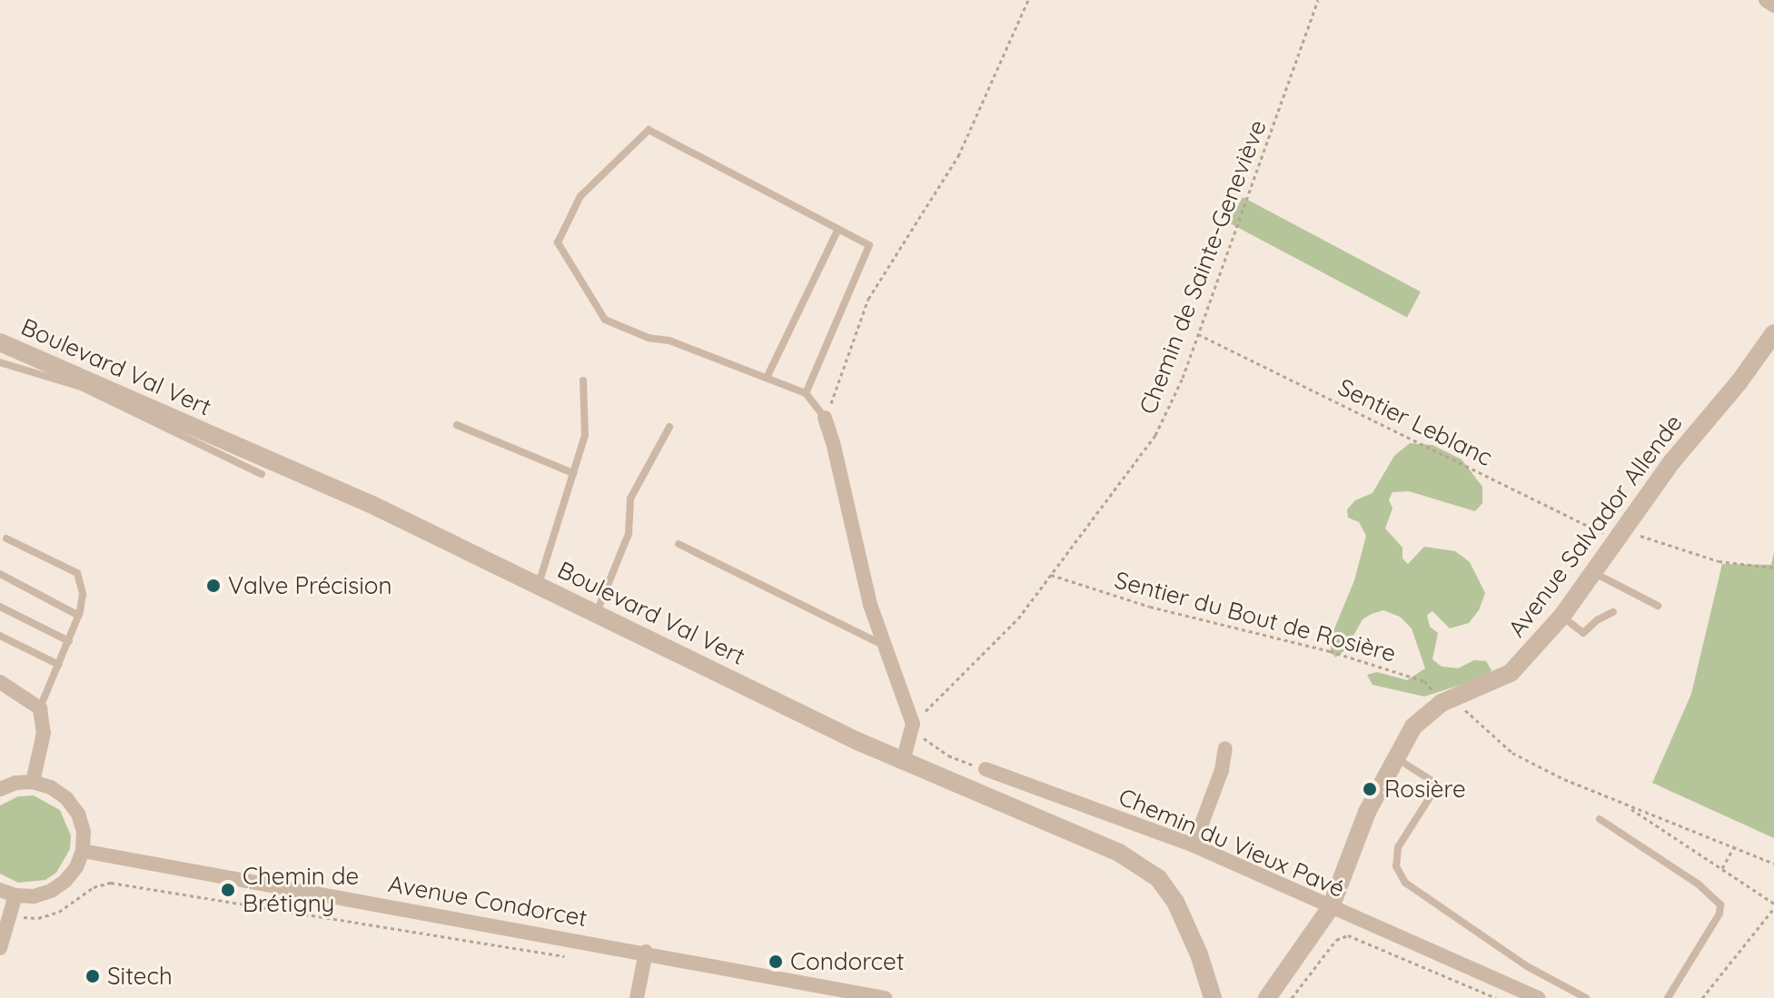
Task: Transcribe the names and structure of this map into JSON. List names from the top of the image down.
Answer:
{
  "streets": {
    "street": [
      "Boulevard Val Vert",
      "Avenue Salvador Allende",
      "Chemin du Vieux Pavé",
      "Avenue Condorcet"
    ],
    "path": ["Chemin de Sainte-Geneviève", "Sentier Leblanc", "Sentier du Bout de Rosière"]
  },
  "crossings": [
    ["Chemin de Sainte-Geneviève", "Sentier Leblanc"],
    ["Chemin de Sainte-Geneviève", "Sentier du Bout de Rosière"],
    ["Sentier Leblanc", "Avenue Salvador Allende"],
    ["Avenue Salvador Allende", "Sentier du Bout de Rosière"],
    ["Avenue Salvador Allende", "Chemin du Vieux Pavé"]
  ],
  "places": [
    "Valve Précision",
    "Rosière",
    "Chemin de Brétigny",
    "Condorcet",
    "Sitech"
  ]
}
